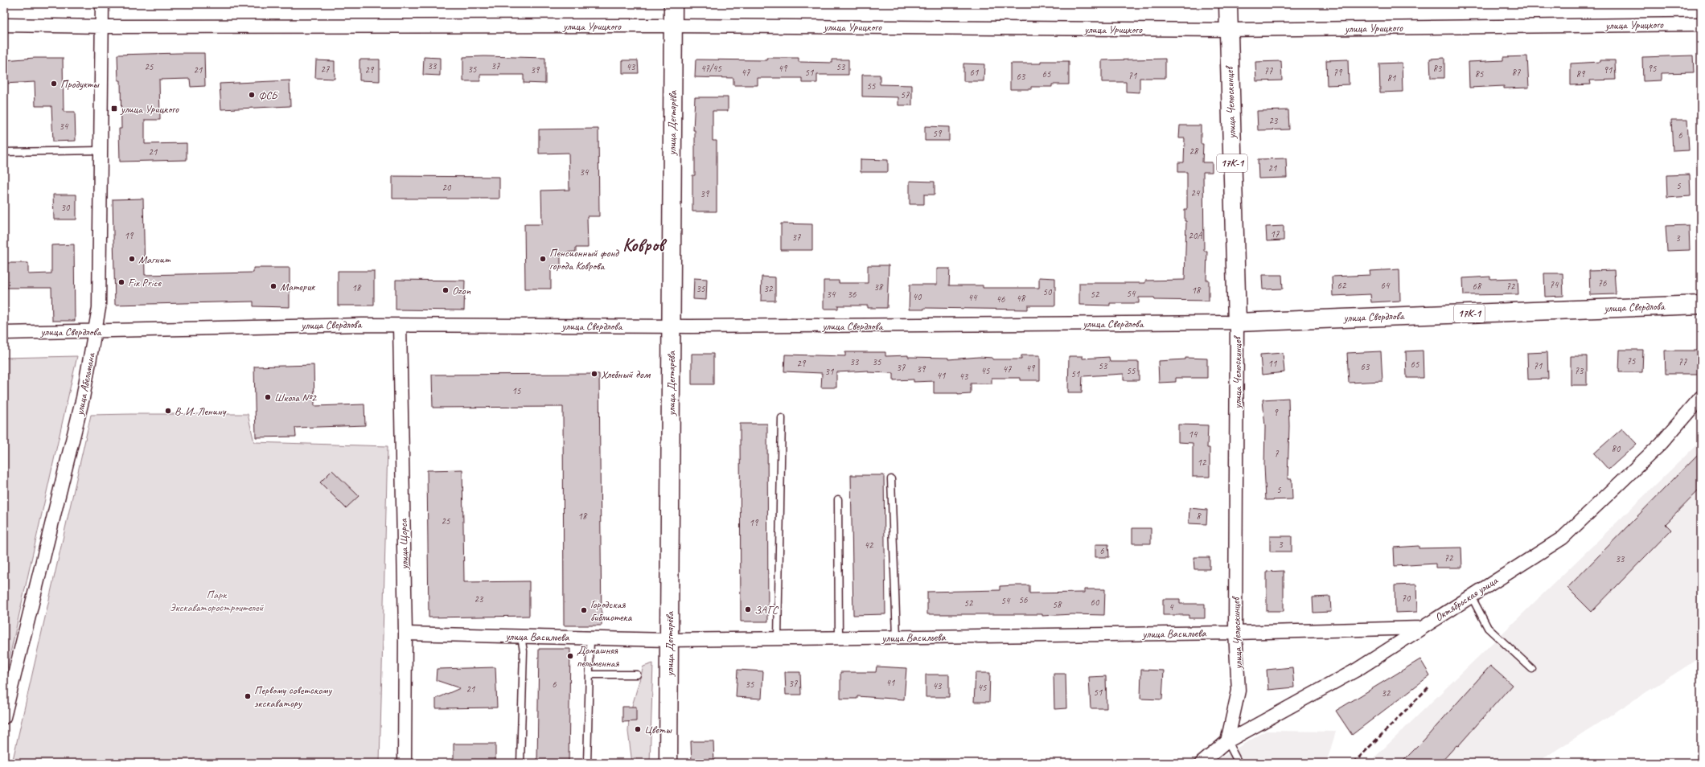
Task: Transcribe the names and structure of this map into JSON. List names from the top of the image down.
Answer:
{
  "streets": {
    "main road": [
      "улица Челюскинцев",
      "улица Дегтярёва",
      "17К-1",
      "улица Свердлова"
    ],
    "street": [
      "улица Урицкого",
      "улица Абельмана",
      "улица Щорса",
      "Октябрьская улица",
      "улица Васильева"
    ]
  },
  "crossings": [
    ["улица Урицкого", "улица Челюскинцев"],
    ["улица Урицкого", "улица Дегтярёва"],
    ["улица Урицкого", "улица Абельмана"],
    ["улица Челюскинцев", "улица Свердлова"],
    ["улица Челюскинцев", "Октябрьская улица"],
    ["улица Челюскинцев", "улица Васильева"],
    ["улица Дегтярёва", "улица Свердлова"],
    ["улица Дегтярёва", "улица Васильева"],
    ["улица Свердлова", "улица Абельмана"],
    ["улица Свердлова", "улица Щорса"],
    ["улица Щорса", "улица Васильева"],
    ["Октябрьская улица", "улица Васильева"]
  ],
  "districts": ["Ковров"],
  "parks": ["Парк Экскаваторостроителей"],
  "places": {
    "other": [
      "Продукты",
      "ФСБ",
      "Магнит",
      "Пенсионный фонд города Коврова",
      "Fix Price",
      "Материк",
      "Ozon",
      "Хлебный дом",
      "Школа №2",
      "В. И. Ленину",
      "ЗАГС",
      "Городская библиотека",
      "Домашняя пельменная",
      "Первому советскому экскаватору",
      "Цветы"
    ],
    "transit": ["улица Урицкого"]
  },
  "house_numbers": [
    "33",
    "37",
    "25",
    "43",
    "53",
    "47/45",
    "49",
    "83",
    "95",
    "27",
    "35",
    "21",
    "29",
    "39",
    "91",
    "77",
    "47",
    "51",
    "61",
    "79",
    "87",
    "65",
    "85",
    "89",
    "71",
    "63",
    "81",
    "55",
    "57",
    "23",
    "34",
    "59",
    "6",
    "28",
    "21",
    "21",
    "34",
    "5",
    "20",
    "24",
    "39",
    "30",
    "17",
    "19",
    "20А",
    "37",
    "3",
    "76",
    "74",
    "62",
    "64",
    "68",
    "72",
    "38",
    "18",
    "35",
    "32",
    "18",
    "50",
    "54",
    "34",
    "36",
    "52",
    "40",
    "44",
    "48",
    "46",
    "75",
    "33",
    "35",
    "77",
    "29",
    "11",
    "65",
    "53",
    "71",
    "63",
    "37",
    "49",
    "39",
    "47",
    "45",
    "55",
    "73",
    "31",
    "51",
    "41",
    "43",
    "15",
    "9",
    "14",
    "80",
    "7",
    "12",
    "5",
    "18",
    "8",
    "25",
    "19",
    "3",
    "42",
    "6",
    "72",
    "33",
    "70",
    "23",
    "56",
    "54",
    "60",
    "52",
    "58",
    "4",
    "41",
    "37",
    "6",
    "35",
    "43",
    "45",
    "21",
    "51",
    "32"
  ]
}
